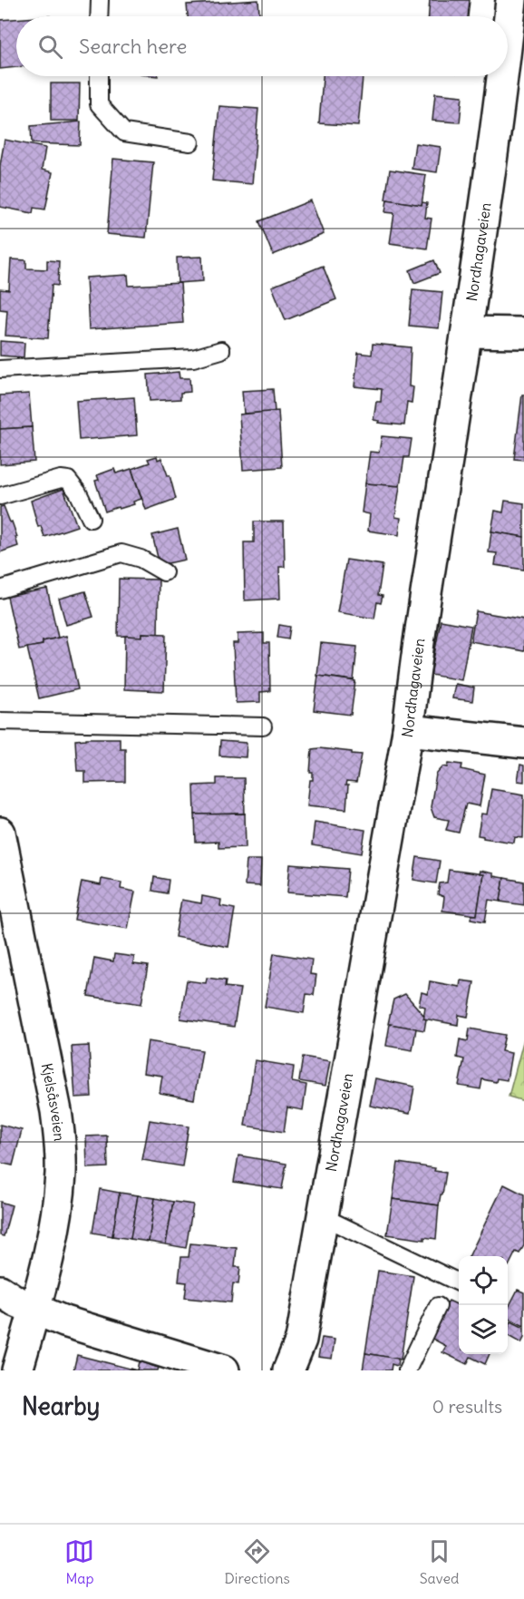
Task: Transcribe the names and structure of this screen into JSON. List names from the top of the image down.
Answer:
{
  "streets": {
    "street": ["Nordhagaveien", "Kjelsåsveien"]
  },
  "page": {
    "search": "Search here",
    "heading": ["Nearby", "0 results"],
    "nav": ["Map", "Directions", "Saved"]
  }
}
